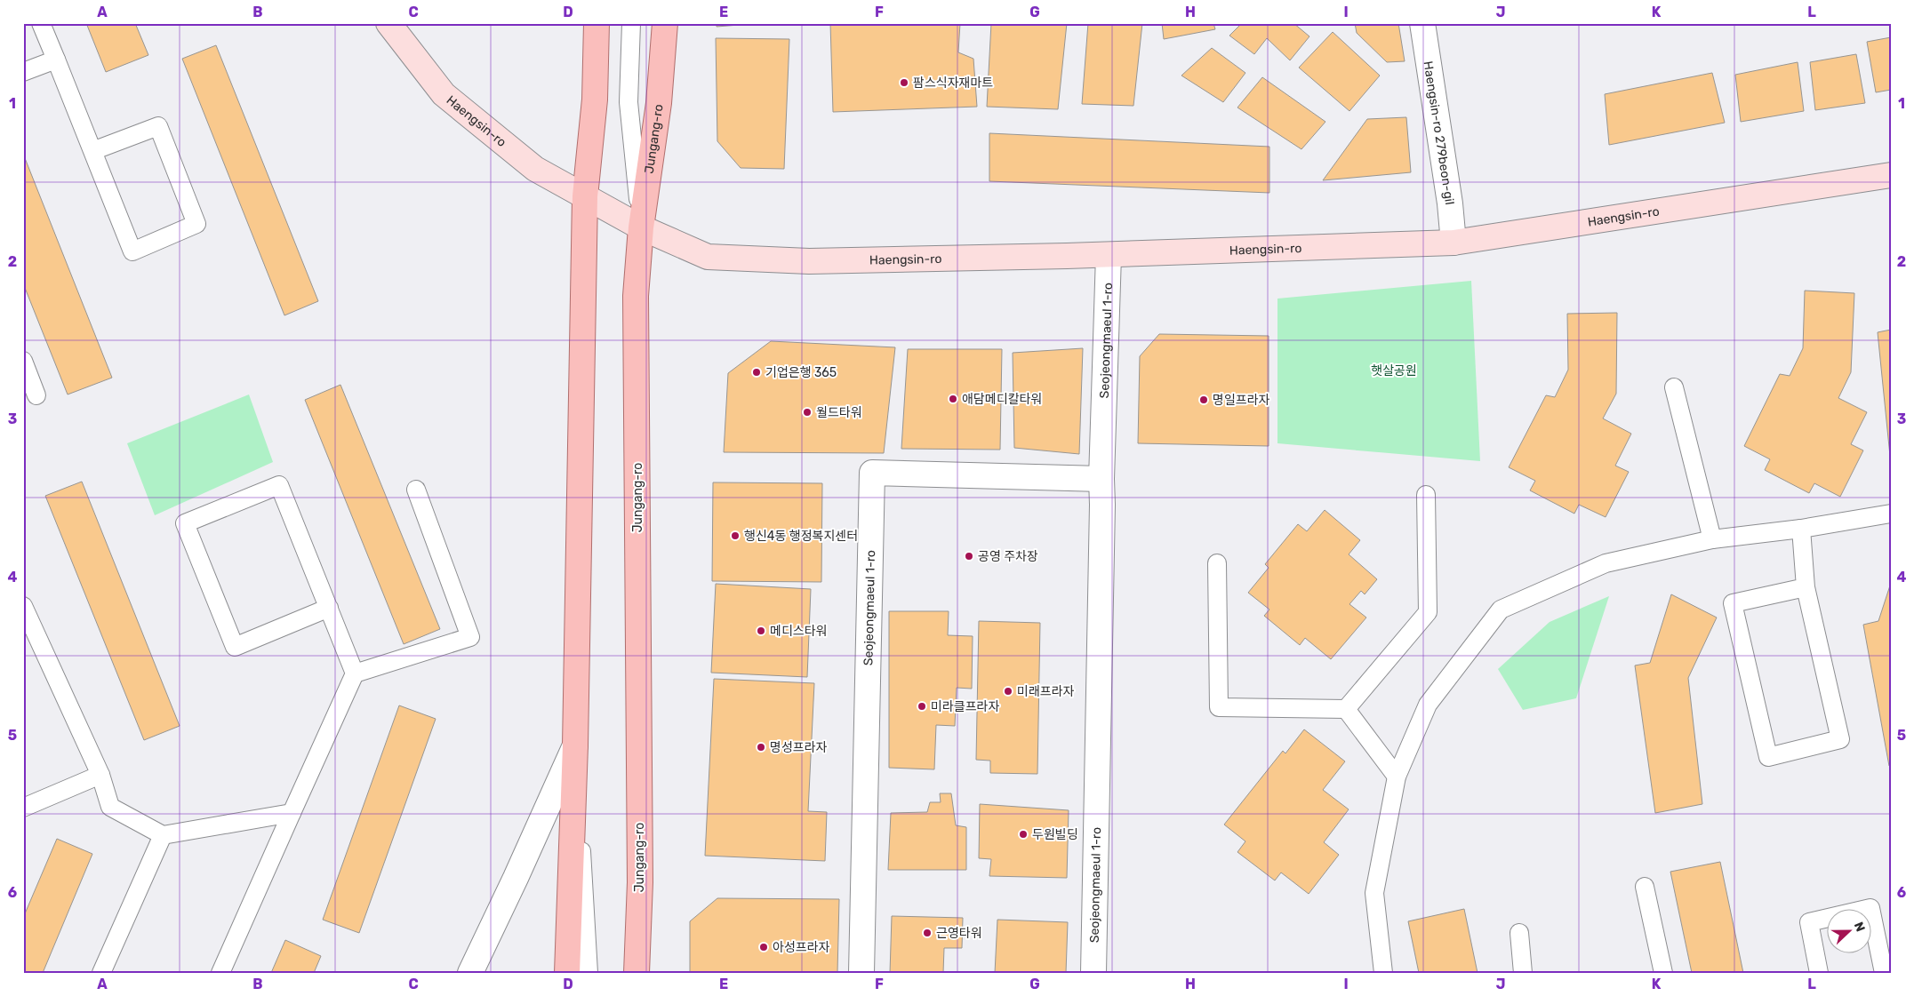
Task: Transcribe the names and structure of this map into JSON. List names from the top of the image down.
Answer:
{
  "streets": {
    "main road": ["Haengsin-ro", "Jungang-ro"],
    "street": ["Haengsin-ro 279beon-gil", "Seojeongmaeul 1-ro"]
  },
  "crossings": [
    ["Haengsin-ro", "Haengsin-ro 279beon-gil"],
    ["Haengsin-ro", "Jungang-ro"],
    ["Haengsin-ro", "Seojeongmaeul 1-ro"]
  ],
  "parks": ["햇살공원"],
  "places": [
    "팜스식자재마트",
    "기업은행 365",
    "애담메디칼타워",
    "명일프라자",
    "월드타워",
    "행신4동 행정복지센터",
    "공영 주차장",
    "메디스타워",
    "미래프라자",
    "미라클프라자",
    "명성프라자",
    "두원빌딩",
    "근영타워",
    "아성프라자"
  ],
  "north": "right",
  "grid": {
    "columns": [
      "A",
      "B",
      "C",
      "D",
      "E",
      "F",
      "G",
      "H",
      "I",
      "J",
      "K",
      "L"
    ],
    "rows": [
      "1",
      "2",
      "3",
      "4",
      "5",
      "6"
    ]
  }
}
